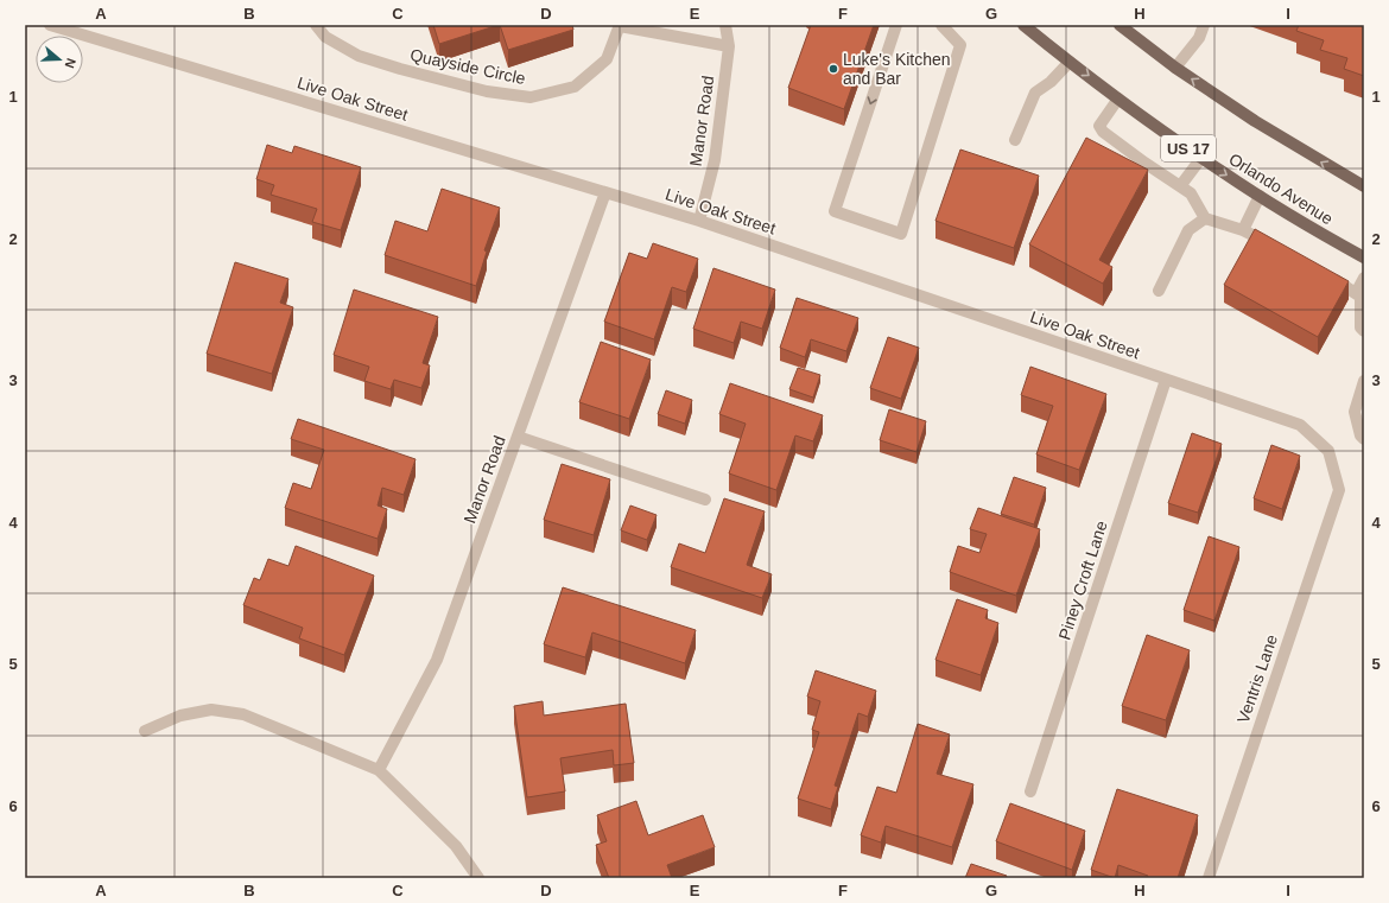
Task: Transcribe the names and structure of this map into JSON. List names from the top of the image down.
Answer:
{
  "streets": {
    "main road": ["US 17", "Orlando Avenue"],
    "street": [
      "Quayside Circle",
      "Live Oak Street",
      "Manor Road",
      "Piney Croft Lane",
      "Ventris Lane"
    ]
  },
  "crossings": [
    ["Quayside Circle", "Manor Road"],
    ["Live Oak Street", "Manor Road"],
    ["Live Oak Street", "Piney Croft Lane"],
    ["Live Oak Street", "Ventris Lane"]
  ],
  "places": ["Luke's Kitchen and Bar"],
  "north": "right",
  "grid": {
    "columns": [
      "A",
      "B",
      "C",
      "D",
      "E",
      "F",
      "G",
      "H",
      "I"
    ],
    "rows": [
      "1",
      "2",
      "3",
      "4",
      "5",
      "6"
    ]
  }
}
